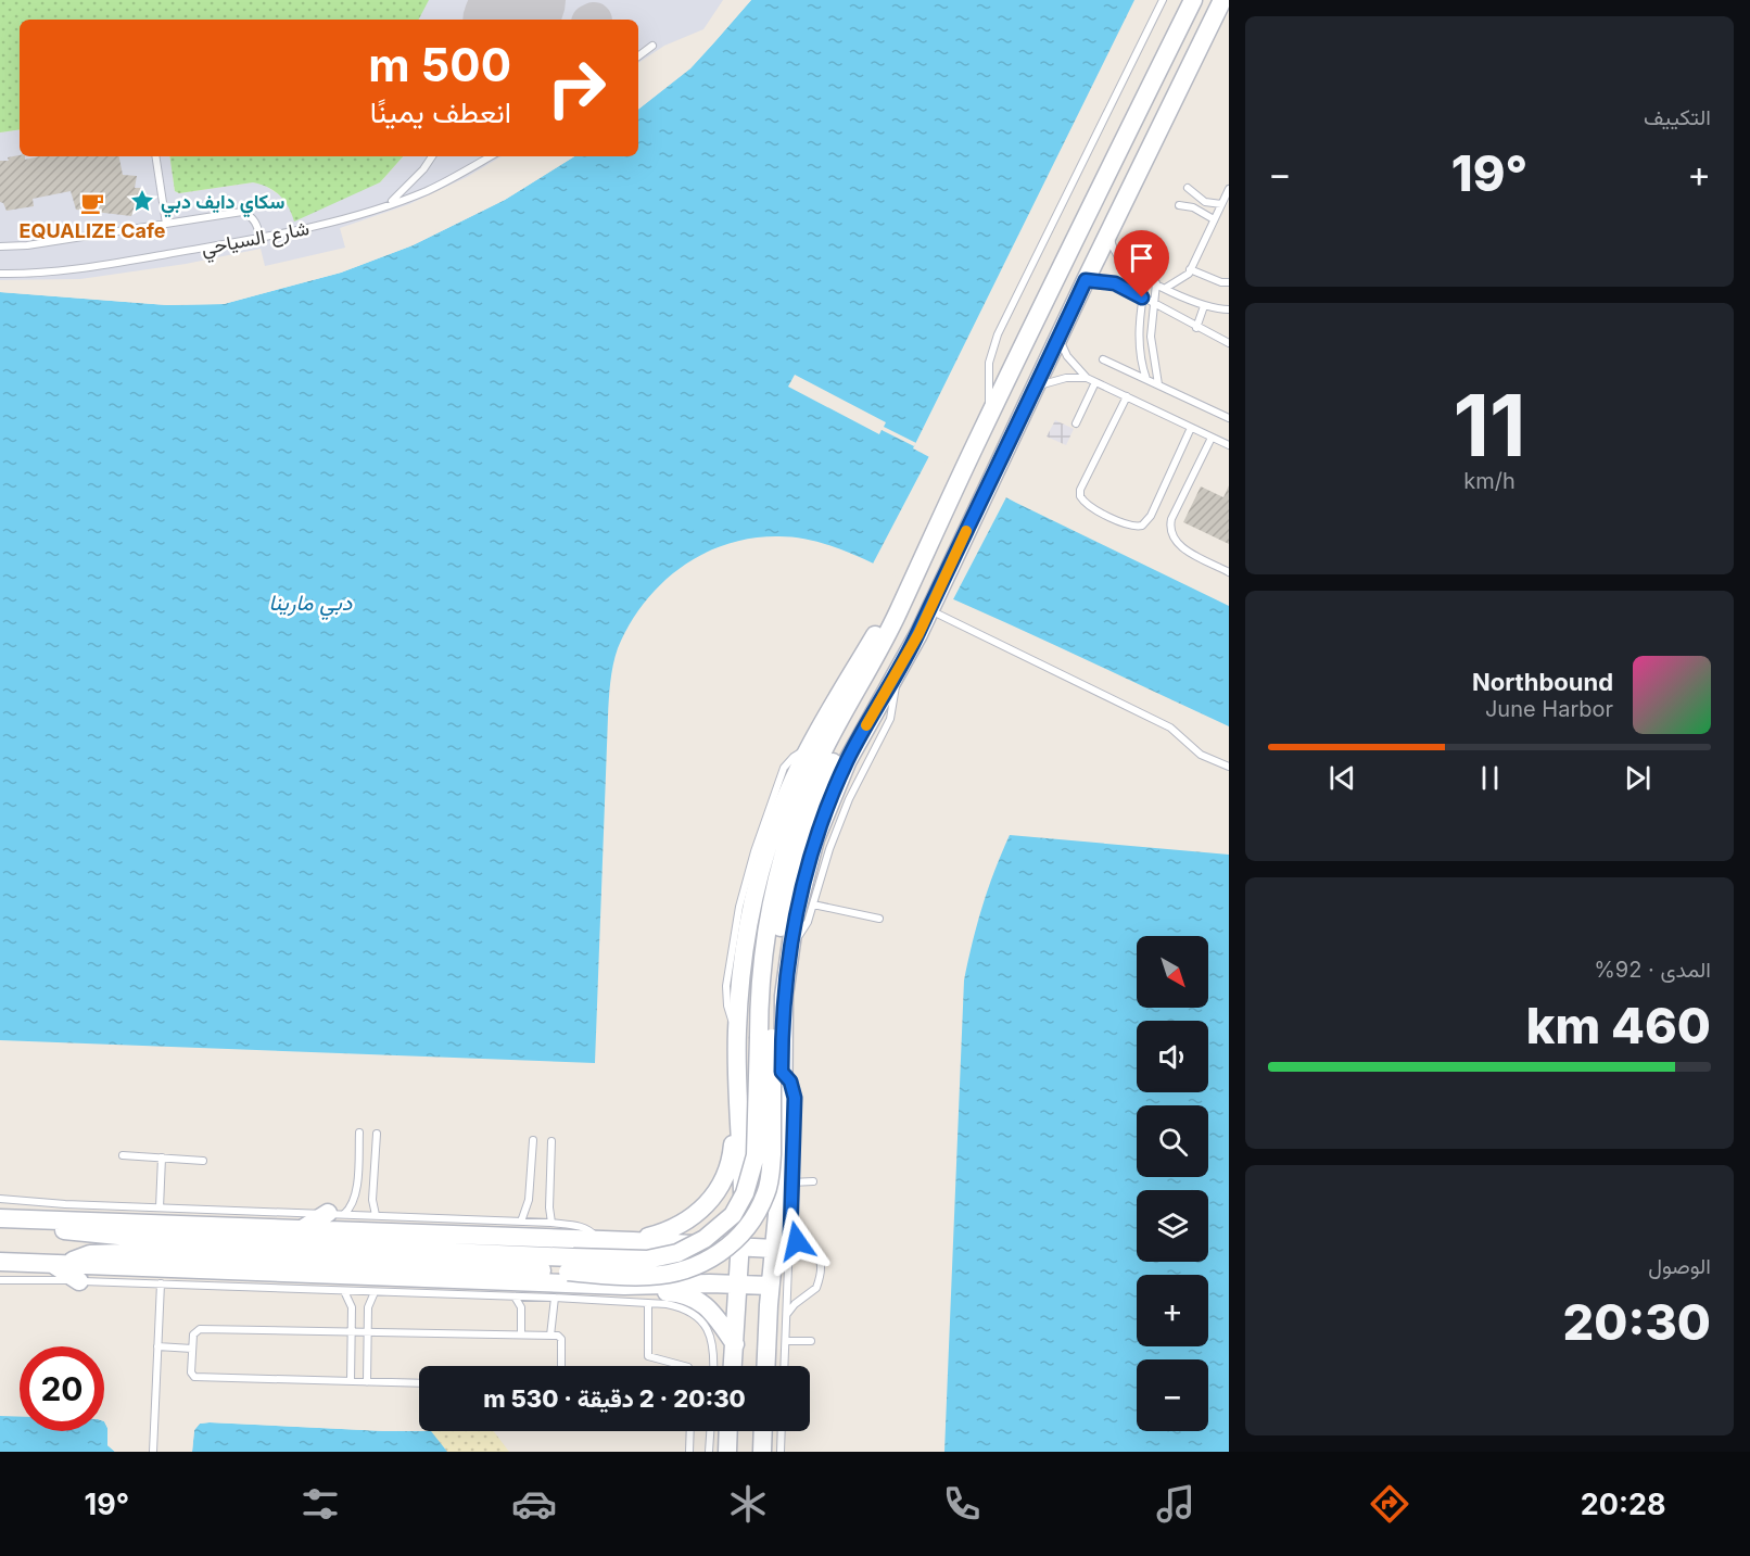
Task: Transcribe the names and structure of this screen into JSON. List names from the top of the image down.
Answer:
{
  "streets": {
    "lane": ["شارع السياحي"]
  },
  "water": ["دبي مارينا"],
  "places": {
    "place": ["سكاي دايف دبي"],
    "cafe": ["EQUALIZE Cafe"]
  },
  "north": "bottom right",
  "page": {
    "tile": [
      "التكييف",
      ["11", "km/h"],
      ["المدى · 92%", "460 km"],
      ["الوصول", "20:30"]
    ],
    "turn": ["500 m", "انعطف يمينًا"],
    "heat": ["−", "19°", "+"],
    "song": ["Northbound", "June Harbor"],
    "map_buttons": ["+", "−"],
    "limit": "20",
    "trip": "20:30 · 2 دقيقة · 530 m",
    "tabs": ["20:28", "19°"]
  }
}
